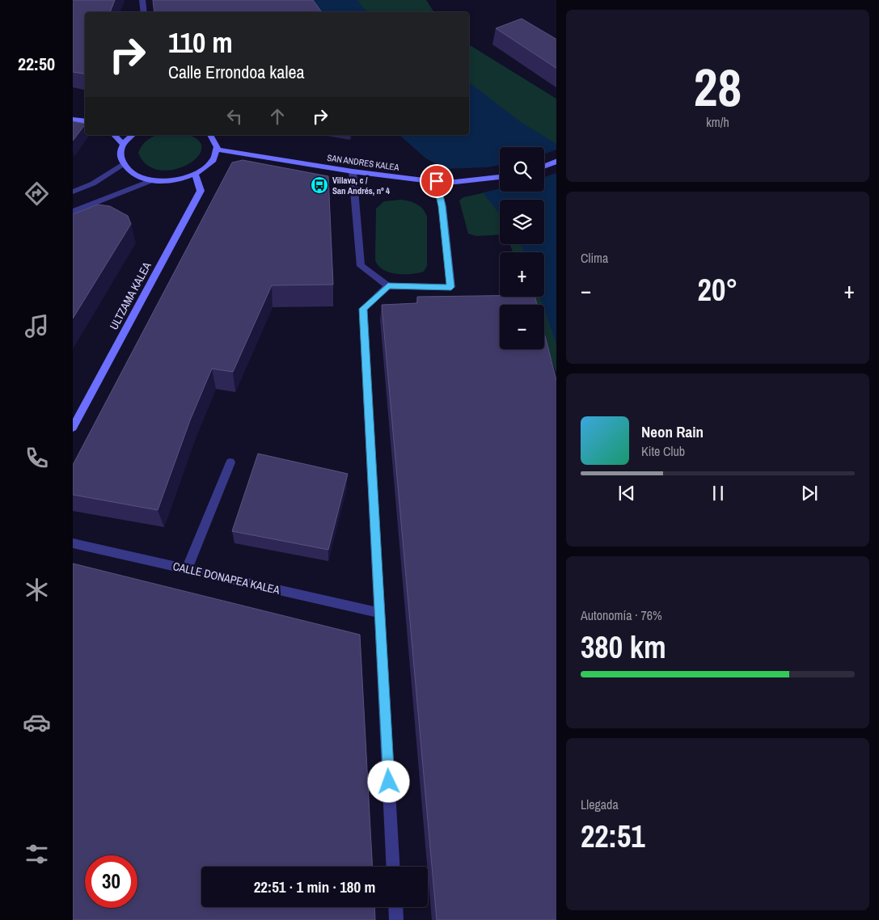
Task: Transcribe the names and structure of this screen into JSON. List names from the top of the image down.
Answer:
{
  "streets": {
    "main road": ["SAN ANDRES KALEA", "ULTZAMA KALEA"],
    "street": ["CALLE DONAPEA KALEA"]
  },
  "places": {
    "bus stop": ["Villava, c / San Andrés, nº 4"]
  },
  "page": {
    "tabs": "22:50",
    "tile": [
      ["28", "km/h"],
      "Clima",
      ["Autonomía · 76%", "380 km"],
      ["Llegada", "22:51"]
    ],
    "turn": ["110 m", "Calle Errondoa kalea"],
    "map_buttons": ["+", "−"],
    "heat": ["−", "20°", "+"],
    "song": ["Neon Rain", "Kite Club"],
    "limit": "30",
    "trip": "22:51 · 1 min · 180 m"
  }
}
